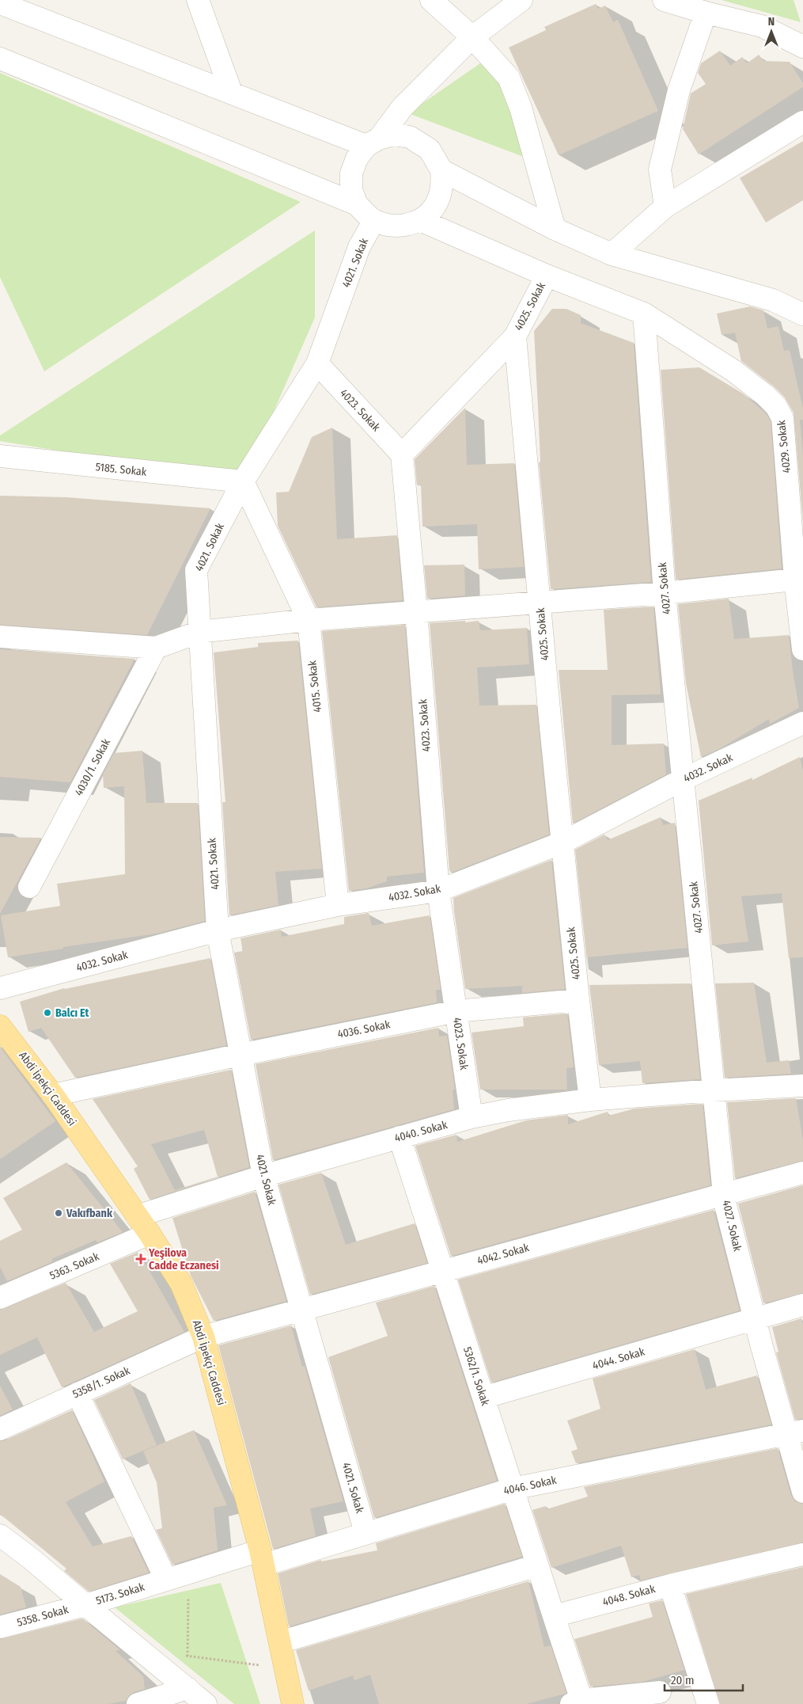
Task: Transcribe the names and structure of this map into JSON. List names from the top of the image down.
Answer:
{
  "streets": {
    "main road": ["Abdi İpekçi Caddesi"],
    "street": [
      "4021. Sokak",
      "4025. Sokak",
      "4023. Sokak",
      "4029. Sokak",
      "5185. Sokak",
      "4027. Sokak",
      "4015. Sokak",
      "4030/1. Sokak",
      "4032. Sokak",
      "4036. Sokak",
      "4040. Sokak",
      "4042. Sokak",
      "5363. Sokak",
      "4044. Sokak",
      "5362/1. Sokak",
      "5358/1. Sokak",
      "4046. Sokak",
      "5173. Sokak",
      "4048. Sokak",
      "5358. Sokak"
    ]
  },
  "crossings": [
    ["4021. Sokak", "4023. Sokak"],
    ["4021. Sokak", "4029. Sokak"],
    ["4021. Sokak", "5185. Sokak"],
    ["4021. Sokak", "4015. Sokak"],
    ["4021. Sokak", "4032. Sokak"],
    ["4021. Sokak", "4036. Sokak"],
    ["4021. Sokak", "4040. Sokak"],
    ["4021. Sokak", "4042. Sokak"],
    ["4021. Sokak", "4046. Sokak"],
    ["4025. Sokak", "4029. Sokak"],
    ["4025. Sokak", "4032. Sokak"],
    ["4025. Sokak", "4036. Sokak"],
    ["4023. Sokak", "4032. Sokak"],
    ["4023. Sokak", "4036. Sokak"],
    ["4023. Sokak", "4040. Sokak"],
    ["4029. Sokak", "4027. Sokak"],
    ["5185. Sokak", "4015. Sokak"],
    ["4027. Sokak", "4032. Sokak"],
    ["4027. Sokak", "4040. Sokak"],
    ["4027. Sokak", "4042. Sokak"],
    ["4027. Sokak", "4044. Sokak"],
    ["4027. Sokak", "4046. Sokak"],
    ["4015. Sokak", "4032. Sokak"],
    ["4036. Sokak", "Abdi İpekçi Caddesi"],
    ["Abdi İpekçi Caddesi", "4040. Sokak"],
    ["Abdi İpekçi Caddesi", "4042. Sokak"],
    ["Abdi İpekçi Caddesi", "5363. Sokak"],
    ["Abdi İpekçi Caddesi", "5358/1. Sokak"],
    ["Abdi İpekçi Caddesi", "4046. Sokak"],
    ["Abdi İpekçi Caddesi", "5173. Sokak"],
    ["4040. Sokak", "5362/1. Sokak"],
    ["4042. Sokak", "5362/1. Sokak"],
    ["4042. Sokak", "5358/1. Sokak"],
    ["4044. Sokak", "5362/1. Sokak"],
    ["5362/1. Sokak", "4046. Sokak"],
    ["5362/1. Sokak", "4048. Sokak"],
    ["4046. Sokak", "5173. Sokak"],
    ["5173. Sokak", "5358. Sokak"]
  ],
  "places": {
    "other": ["Balcı Et", "Vakıfbank"],
    "health": ["Yeşilova Cadde Eczanesi"]
  },
  "scale_bar": "20 m",
  "north": "top"
}
